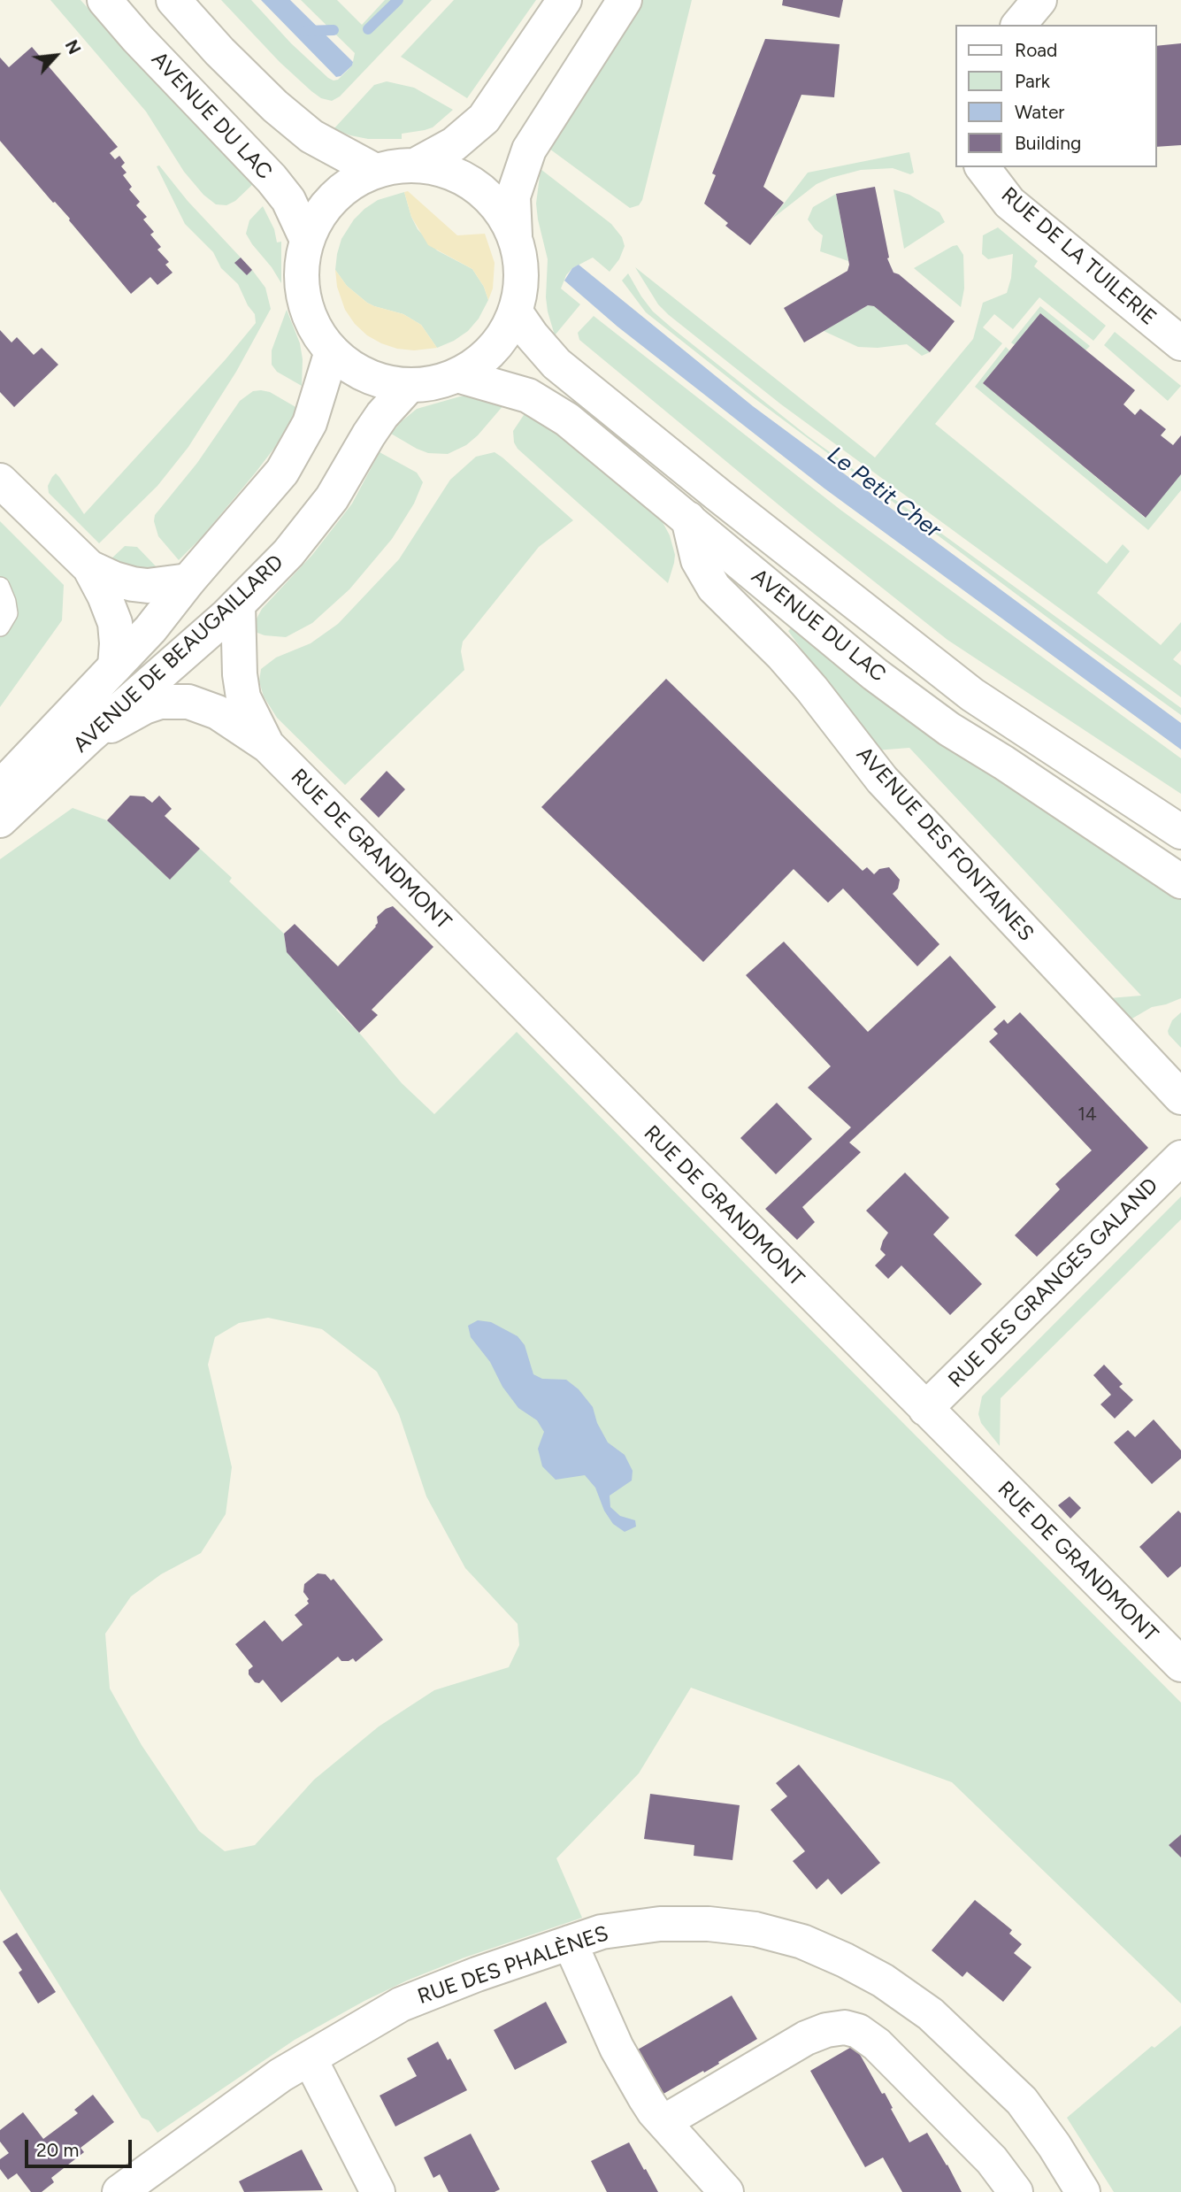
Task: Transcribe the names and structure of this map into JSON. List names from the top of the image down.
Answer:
{
  "streets": {
    "street": [
      "AVENUE DU LAC",
      "RUE DE LA TUILERIE",
      "AVENUE DE BEAUGAILLARD",
      "AVENUE DES FONTAINES",
      "RUE DE GRANDMONT",
      "RUE DES GRANGES GALAND",
      "RUE DES PHALÈNES"
    ]
  },
  "crossings": [
    ["AVENUE DU LAC", "AVENUE DE BEAUGAILLARD"],
    ["AVENUE DU LAC", "AVENUE DES FONTAINES"],
    ["AVENUE DE BEAUGAILLARD", "RUE DE GRANDMONT"],
    ["RUE DE GRANDMONT", "RUE DES GRANGES GALAND"]
  ],
  "water": ["Le Petit Cher"],
  "house_numbers": ["14"],
  "legend": [
    "Road",
    "Park",
    "Water",
    "Building"
  ],
  "scale_bar": "20 m",
  "north": "top right"
}
